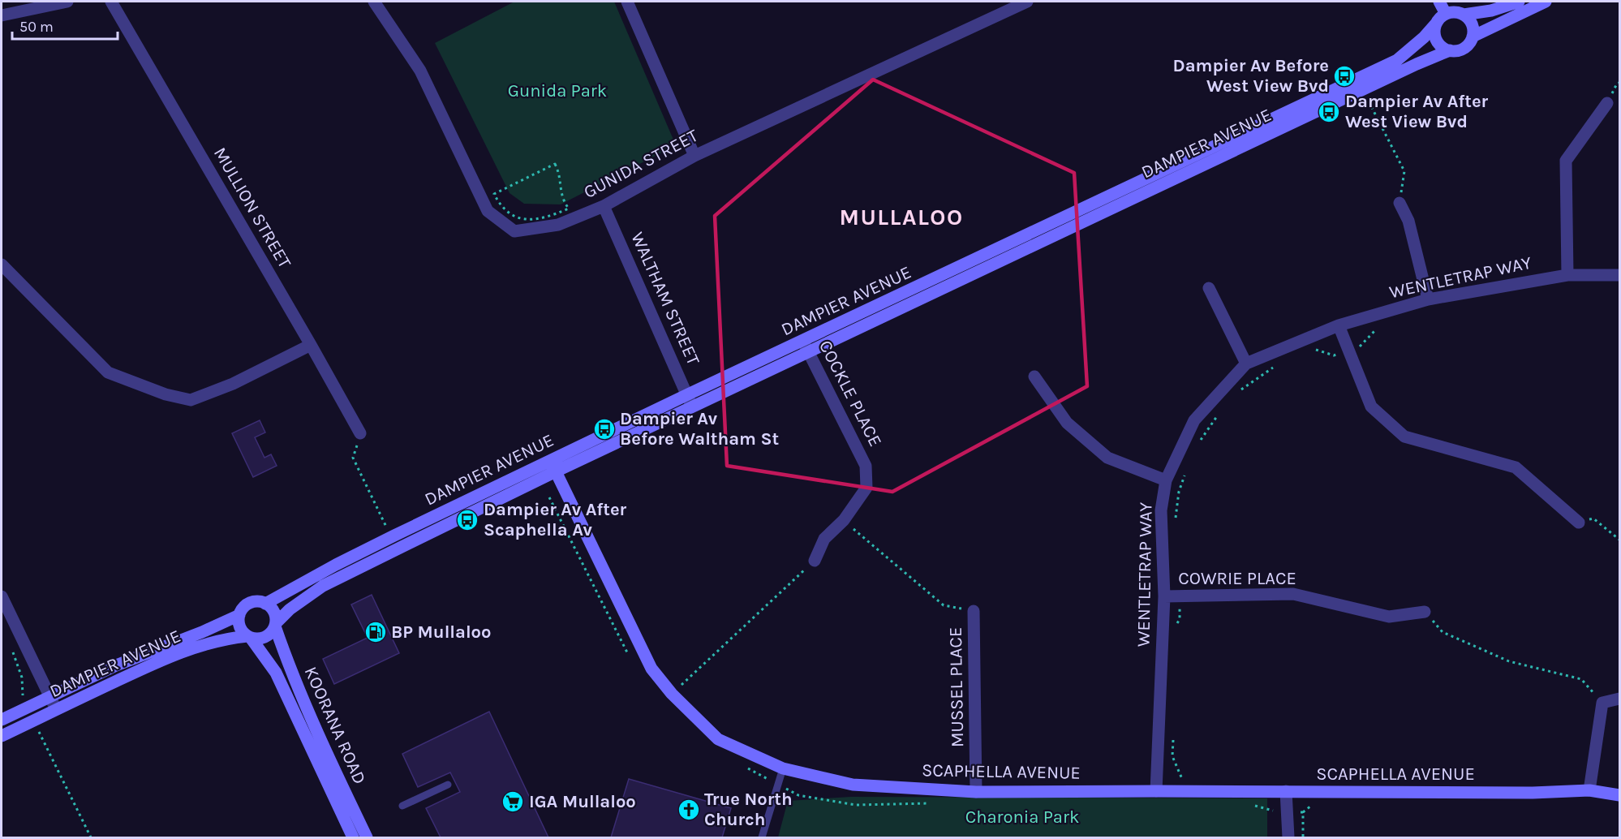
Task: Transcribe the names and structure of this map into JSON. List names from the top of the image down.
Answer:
{
  "streets": {
    "main road": ["DAMPIER AVENUE", "KOORANA ROAD", "SCAPHELLA AVENUE"],
    "street": [
      "GUNIDA STREET",
      "MULLION STREET",
      "WENTLETRAP WAY",
      "WALTHAM STREET",
      "COCKLE PLACE",
      "COWRIE PLACE",
      "MUSSEL PLACE"
    ]
  },
  "crossings": [
    ["DAMPIER AVENUE", "WALTHAM STREET"],
    ["DAMPIER AVENUE", "COCKLE PLACE"],
    ["DAMPIER AVENUE", "KOORANA ROAD"],
    ["DAMPIER AVENUE", "SCAPHELLA AVENUE"],
    ["GUNIDA STREET", "WALTHAM STREET"],
    ["WENTLETRAP WAY", "COWRIE PLACE"],
    ["WENTLETRAP WAY", "SCAPHELLA AVENUE"],
    ["MUSSEL PLACE", "SCAPHELLA AVENUE"]
  ],
  "districts": ["MULLALOO"],
  "parks": ["Gunida Park", "Charonia Park"],
  "places": {
    "bus stop": [
      "Dampier Av Before West View Bvd",
      "Dampier Av After West View Bvd",
      "Dampier Av Before Waltham St",
      "Dampier Av After Scaphella Av"
    ],
    "fuel station": ["BP Mullaloo"],
    "supermarket": ["IGA Mullaloo"],
    "church": ["True North Church"]
  },
  "scale_bar": "50 m"
}
